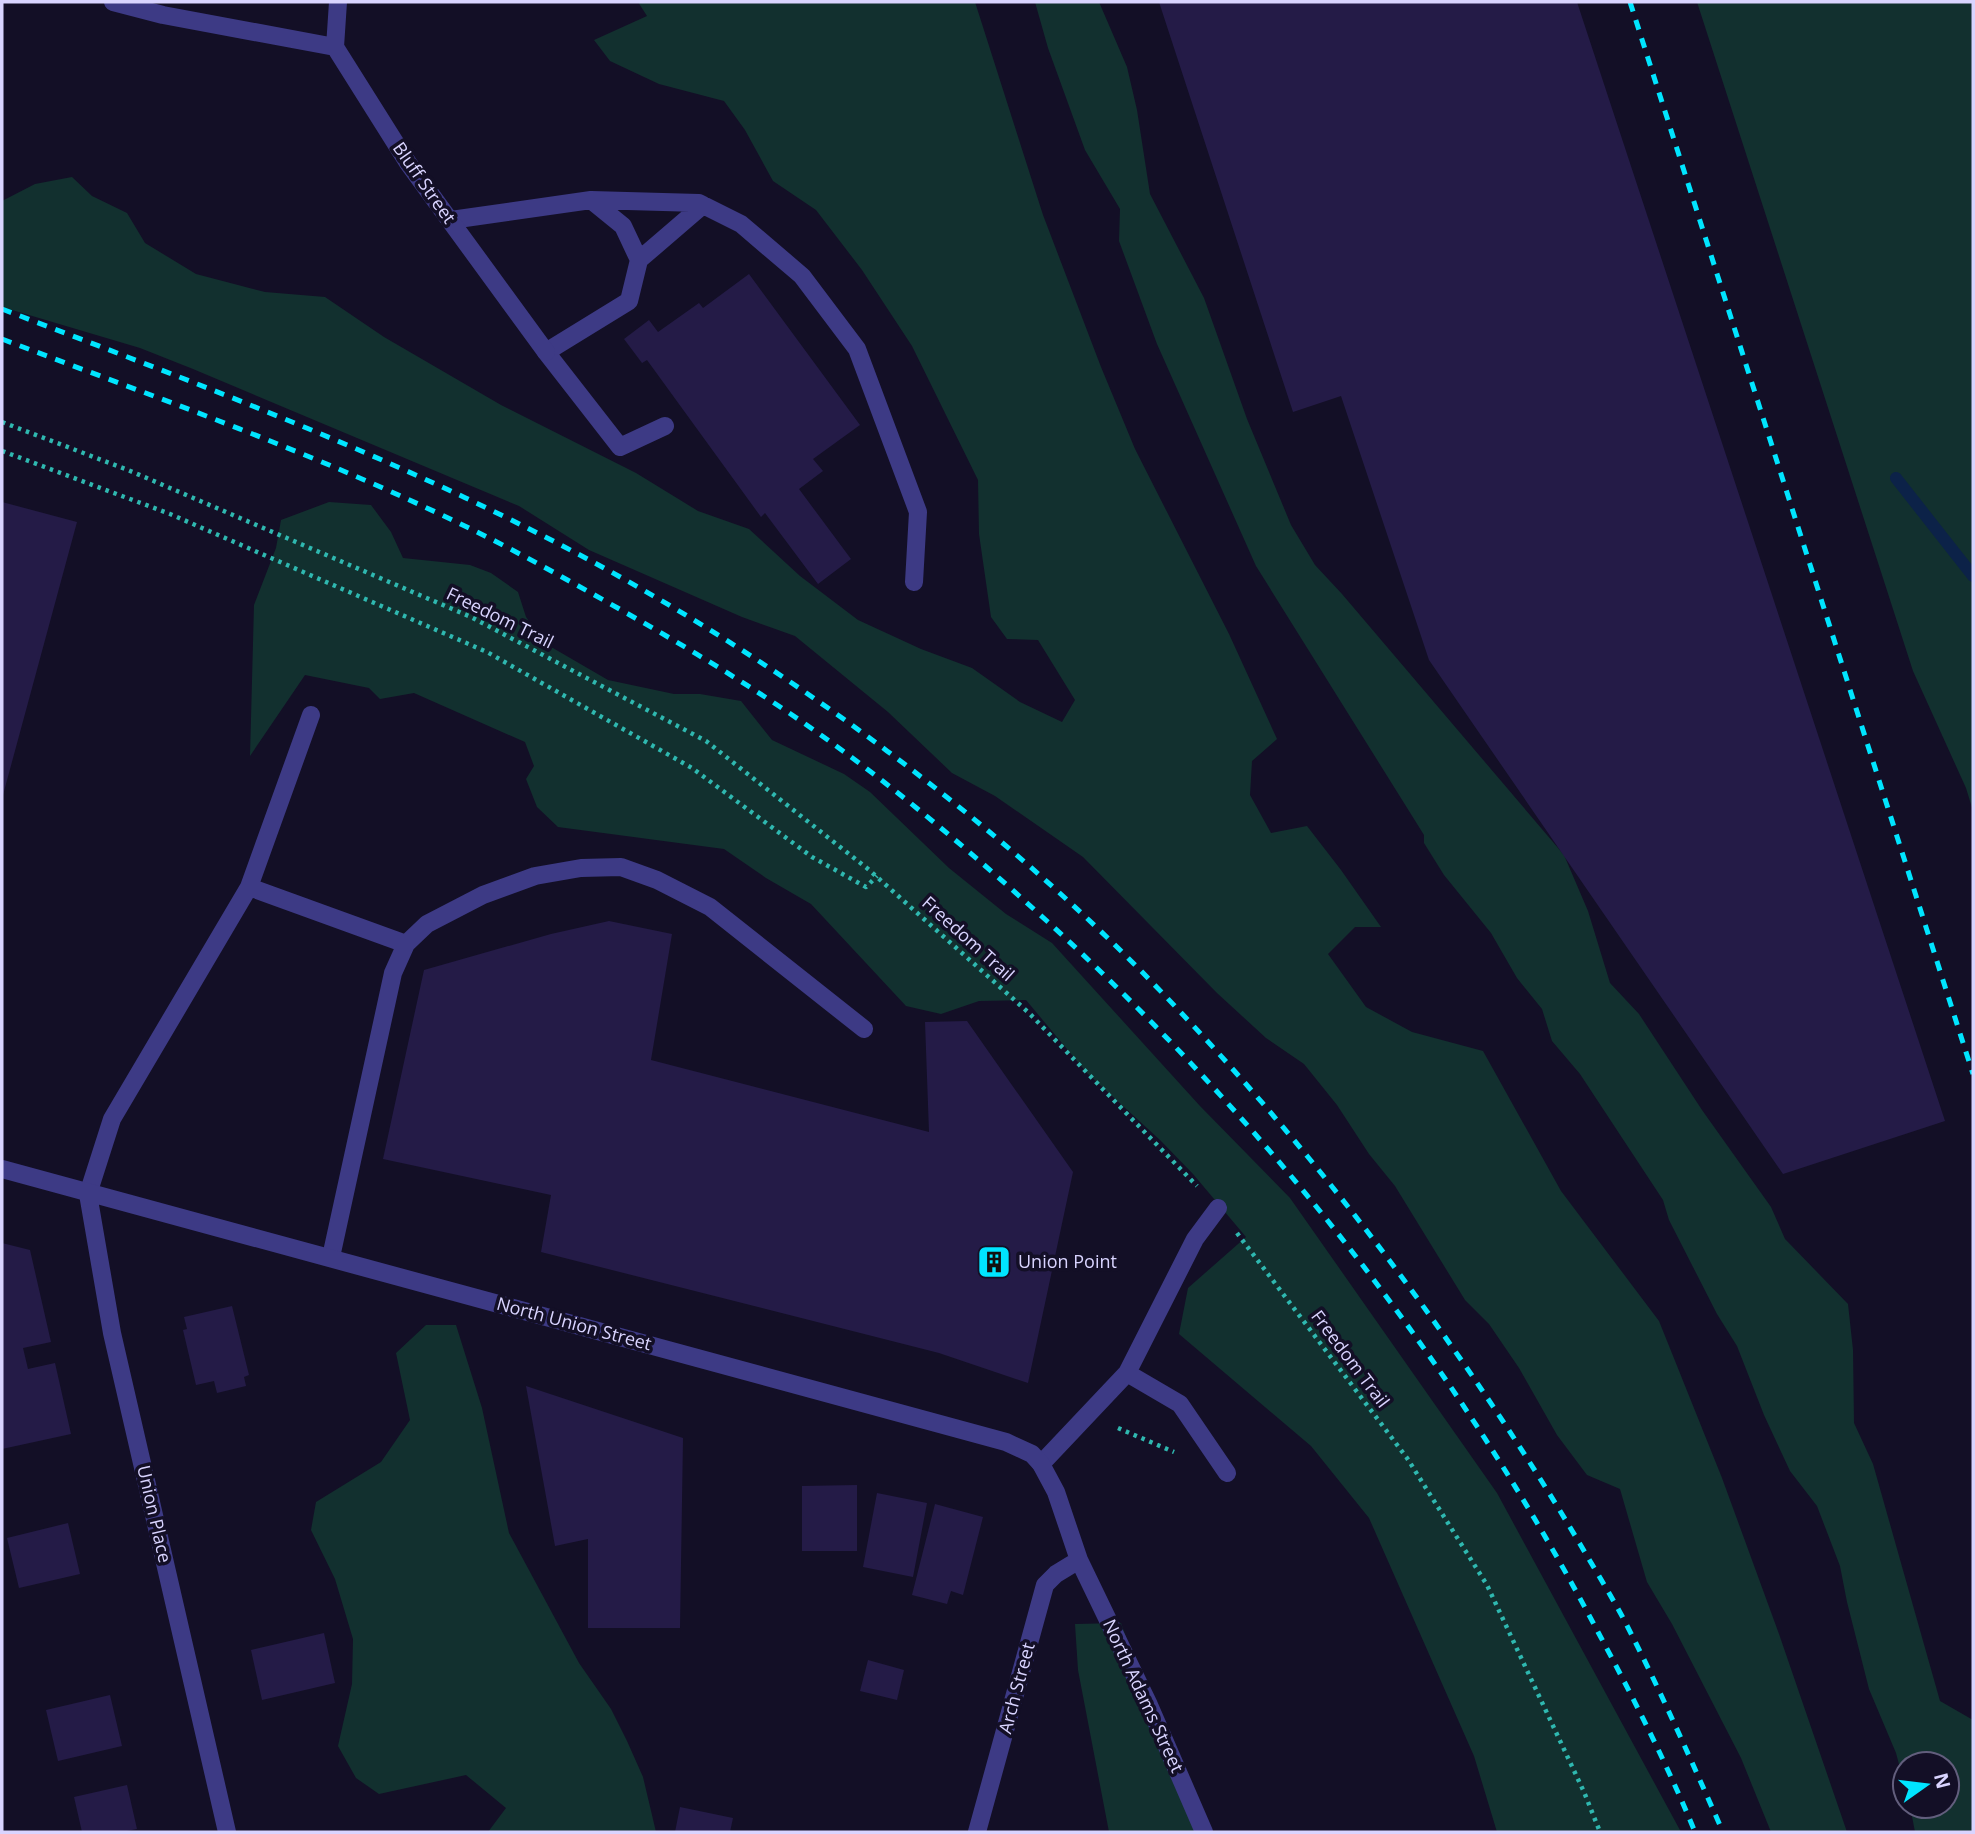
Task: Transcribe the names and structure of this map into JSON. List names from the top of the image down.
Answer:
{
  "streets": {
    "street": [
      "Bluff Street",
      "North Union Street",
      "Union Place",
      "Arch Street",
      "North Adams Street"
    ],
    "path": ["Freedom Trail"]
  },
  "crossings": [
    ["North Union Street", "Union Place"],
    ["North Union Street", "Arch Street"],
    ["North Union Street", "North Adams Street"],
    ["Arch Street", "North Adams Street"]
  ],
  "places": {
    "building": ["Union Point"]
  },
  "north": "right"
}
